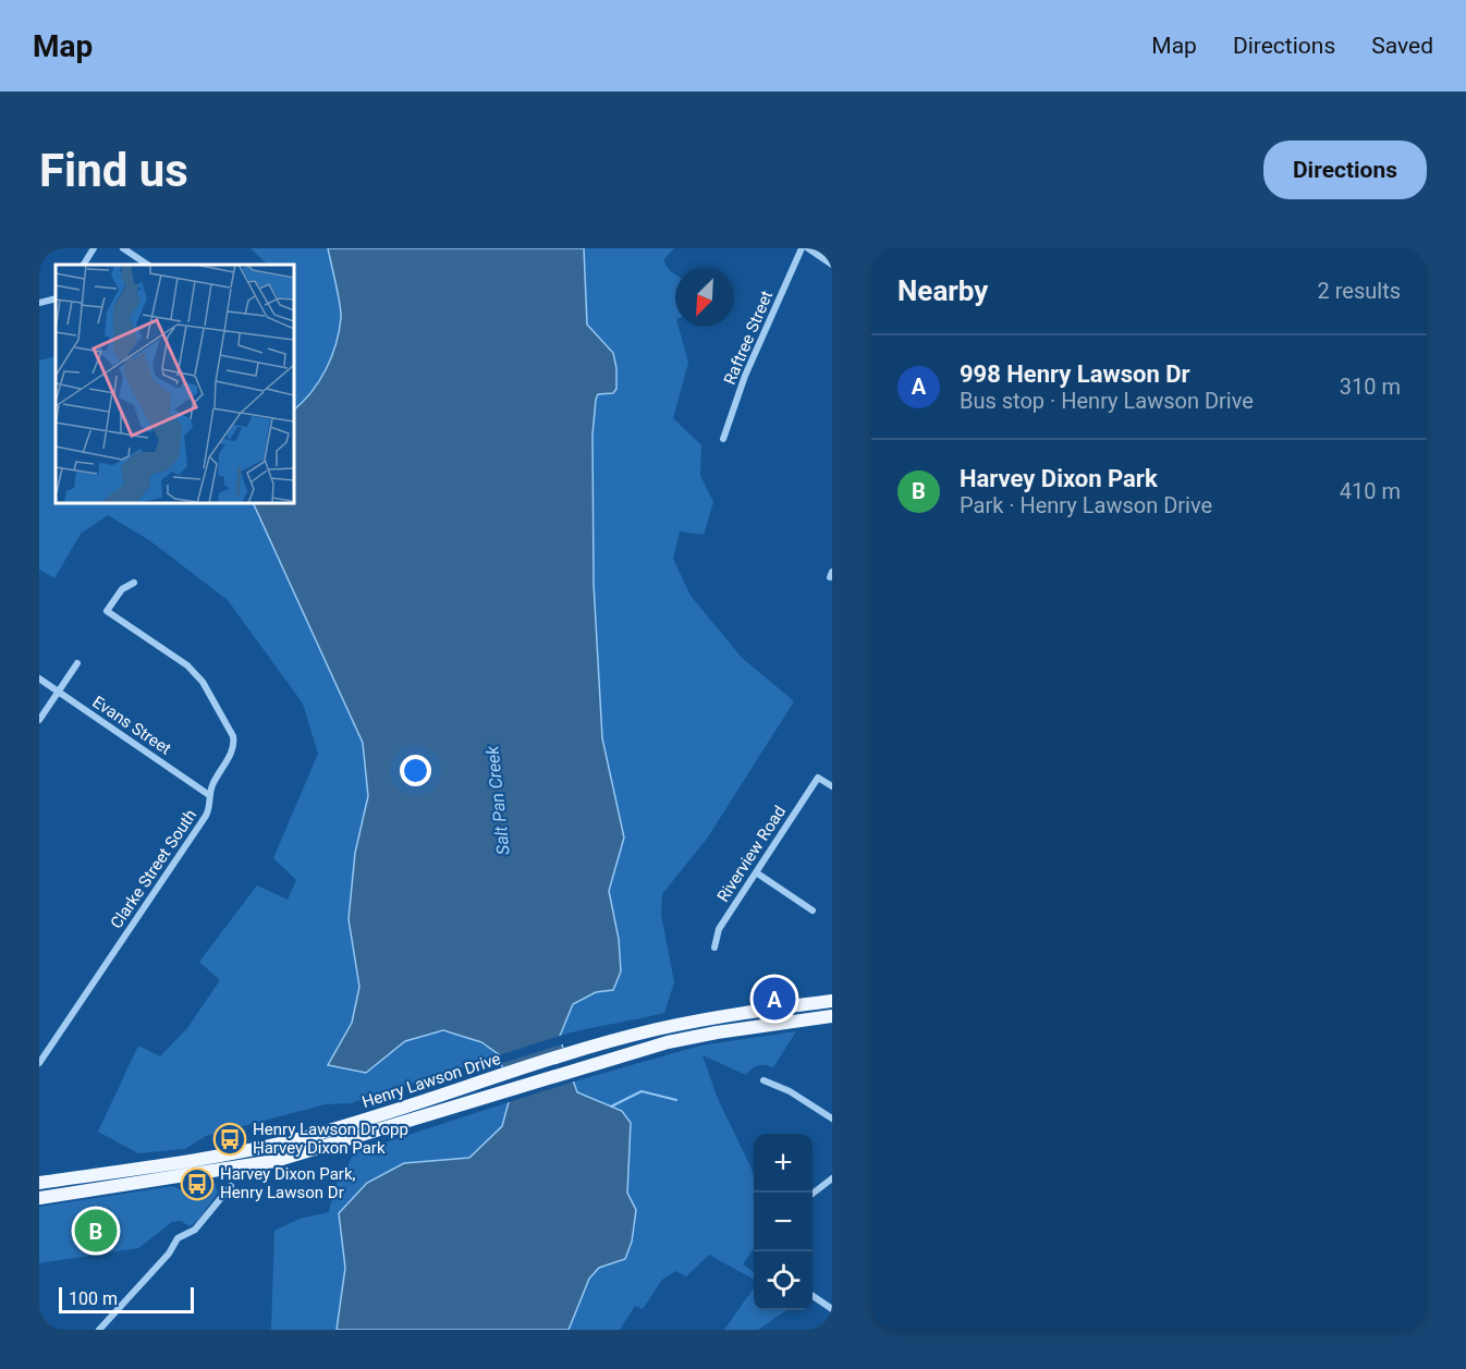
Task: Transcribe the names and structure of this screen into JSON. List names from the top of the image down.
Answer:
{
  "streets": {
    "main road": ["Henry Lawson Drive"],
    "street": [
      "Raftree Street",
      "Evans Street",
      "Riverview Road",
      "Clarke Street South"
    ]
  },
  "crossings": [
    ["Evans Street", "Clarke Street South"]
  ],
  "water": ["Salt Pan Creek"],
  "places": {
    "bus stop": ["Henry Lawson Dr opp Harvey Dixon Park", "Harvey Dixon Park, Henry Lawson Dr"]
  },
  "scale_bar": "100 m",
  "north": "bottom left",
  "page": {
    "header": "Map",
    "nav": ["Map", "Directions", "Saved"],
    "buttons": "Directions",
    "title": "Find us",
    "heading": ["Nearby", "2 results"],
    "list": [
      {
        "mark": "A",
        "name": "998 Henry Lawson Dr",
        "note": "Bus stop · Henry Lawson Drive",
        "value": "310 m"
      },
      {
        "mark": "B",
        "name": "Harvey Dixon Park",
        "note": "Park · Henry Lawson Drive",
        "value": "410 m"
      }
    ],
    "pins": ["A", "B"],
    "map_buttons": ["+", "−"],
    "scale": "100 m"
  }
}
